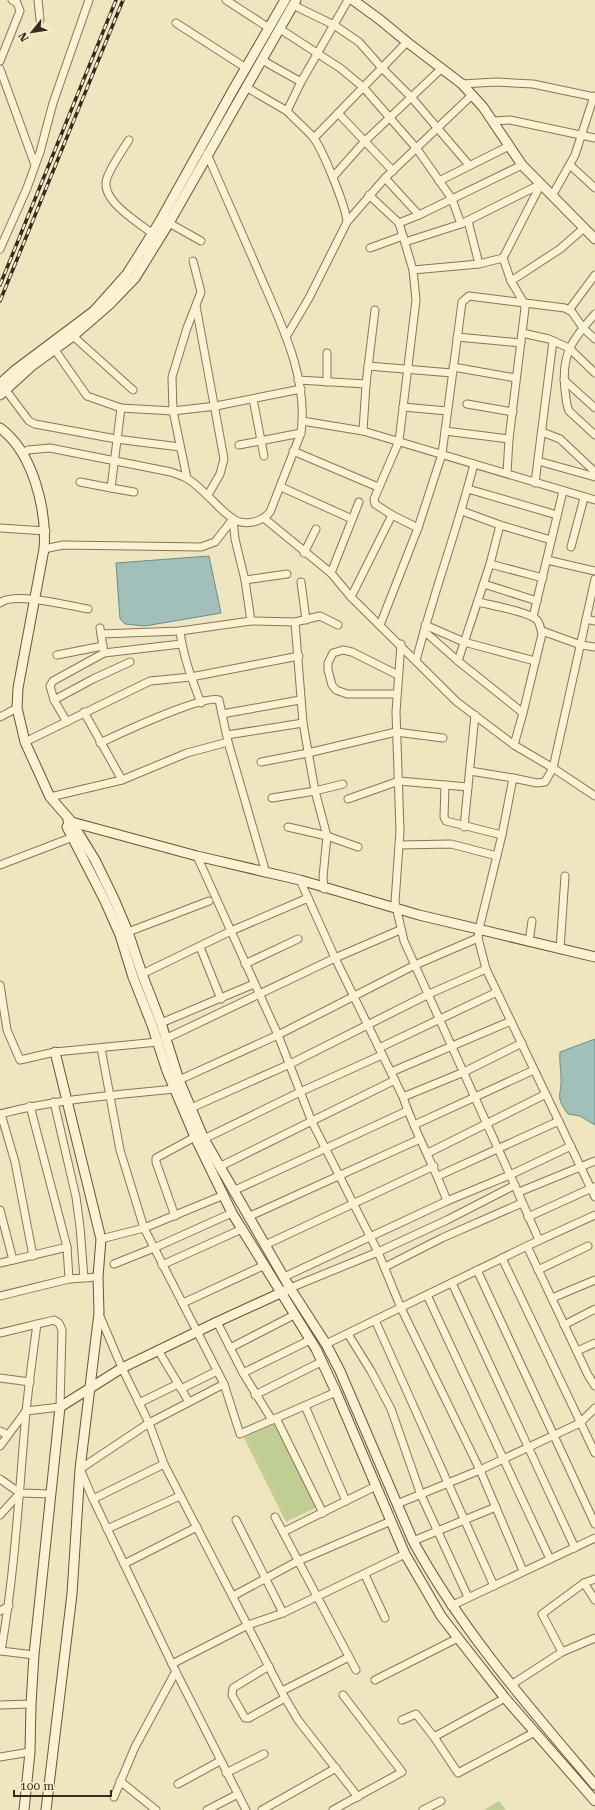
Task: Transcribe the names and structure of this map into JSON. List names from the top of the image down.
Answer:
{
  "scale_bar": "100 m",
  "north": "bottom left"
}
